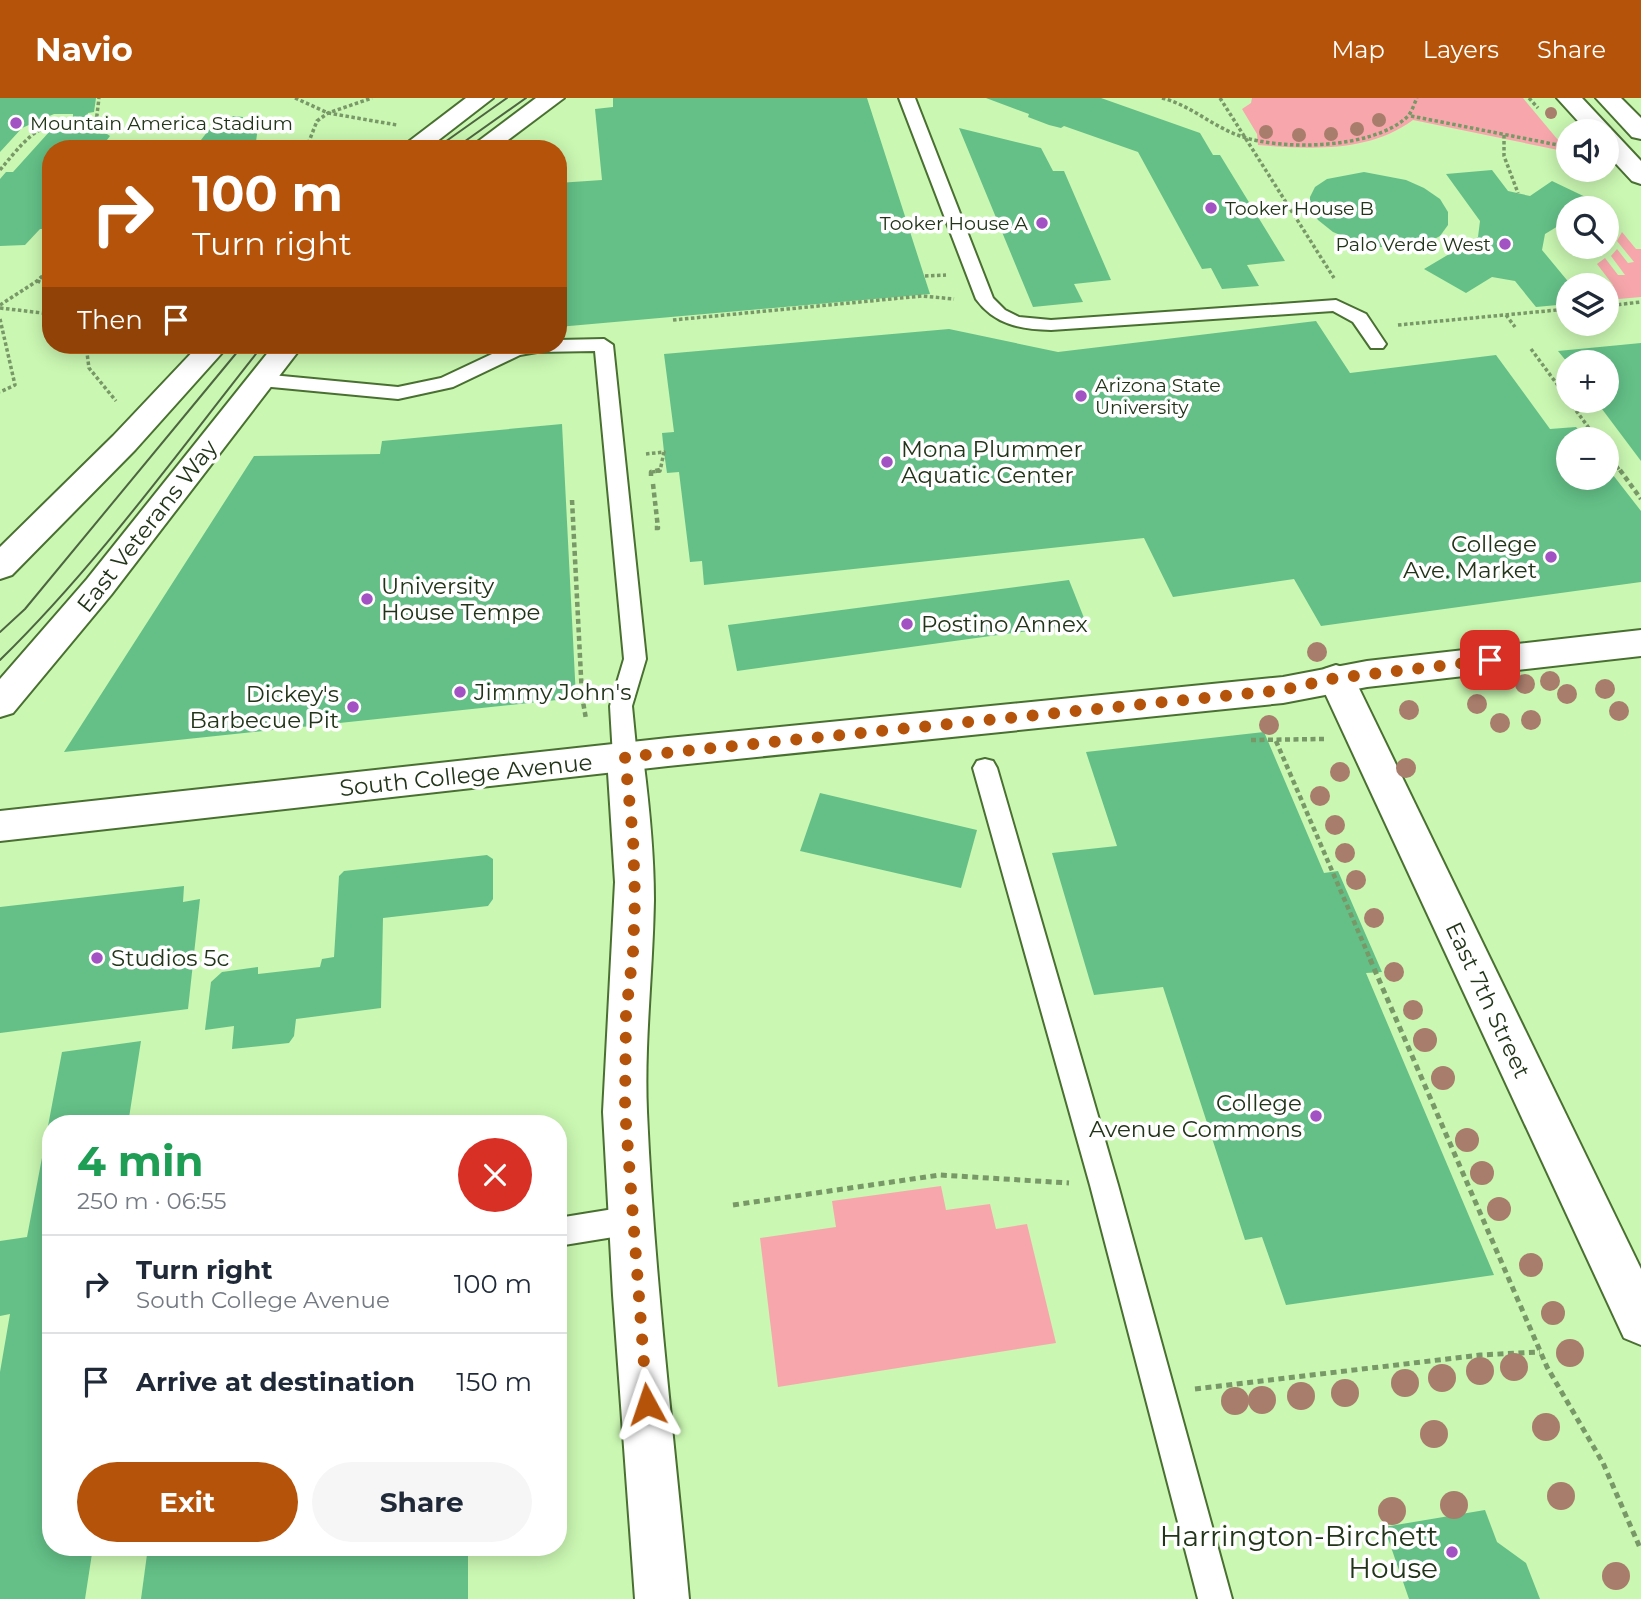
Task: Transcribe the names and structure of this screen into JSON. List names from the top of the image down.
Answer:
{
  "streets": {
    "street": ["East Veterans Way", "South College Avenue", "East 7th Street"]
  },
  "crossings": [
    ["South College Avenue", "East 7th Street"]
  ],
  "places": [
    "Mountain America Stadium",
    "Tooker House B",
    "Tooker House A",
    "Palo Verde West",
    "Arizona State University",
    "Mona Plummer Aquatic Center",
    "College Ave. Market",
    "University House Tempe",
    "Postino Annex",
    "Jimmy John's",
    "Dickey's Barbecue Pit",
    "Studios 5c",
    "College Avenue Commons",
    "Harrington-Birchett House"
  ],
  "page": {
    "header": "Navio",
    "nav": ["Map", "Layers", "Share"],
    "map_buttons": ["+", "−"],
    "turn": ["100 m", "Turn right"],
    "then": "Then",
    "heading": ["4 min", "250 m · 06:55"],
    "list": [
      {
        "name": "Turn right",
        "note": "South College Avenue",
        "value": "100 m"
      },
      {
        "name": "Arrive at destination",
        "value": "150 m"
      }
    ],
    "buttons": ["Exit", "Share"]
  }
}
